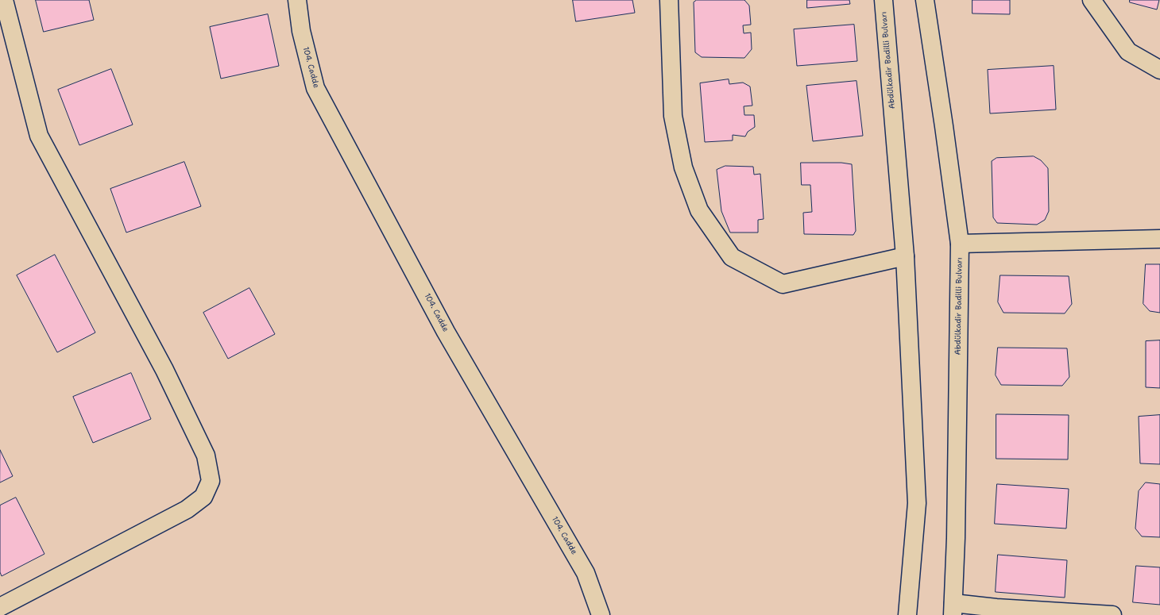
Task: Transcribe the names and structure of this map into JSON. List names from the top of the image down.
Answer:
{
  "streets": {
    "street": ["Abdülkadir Badilli Bulvarı", "104. Cadde"]
  }
}
